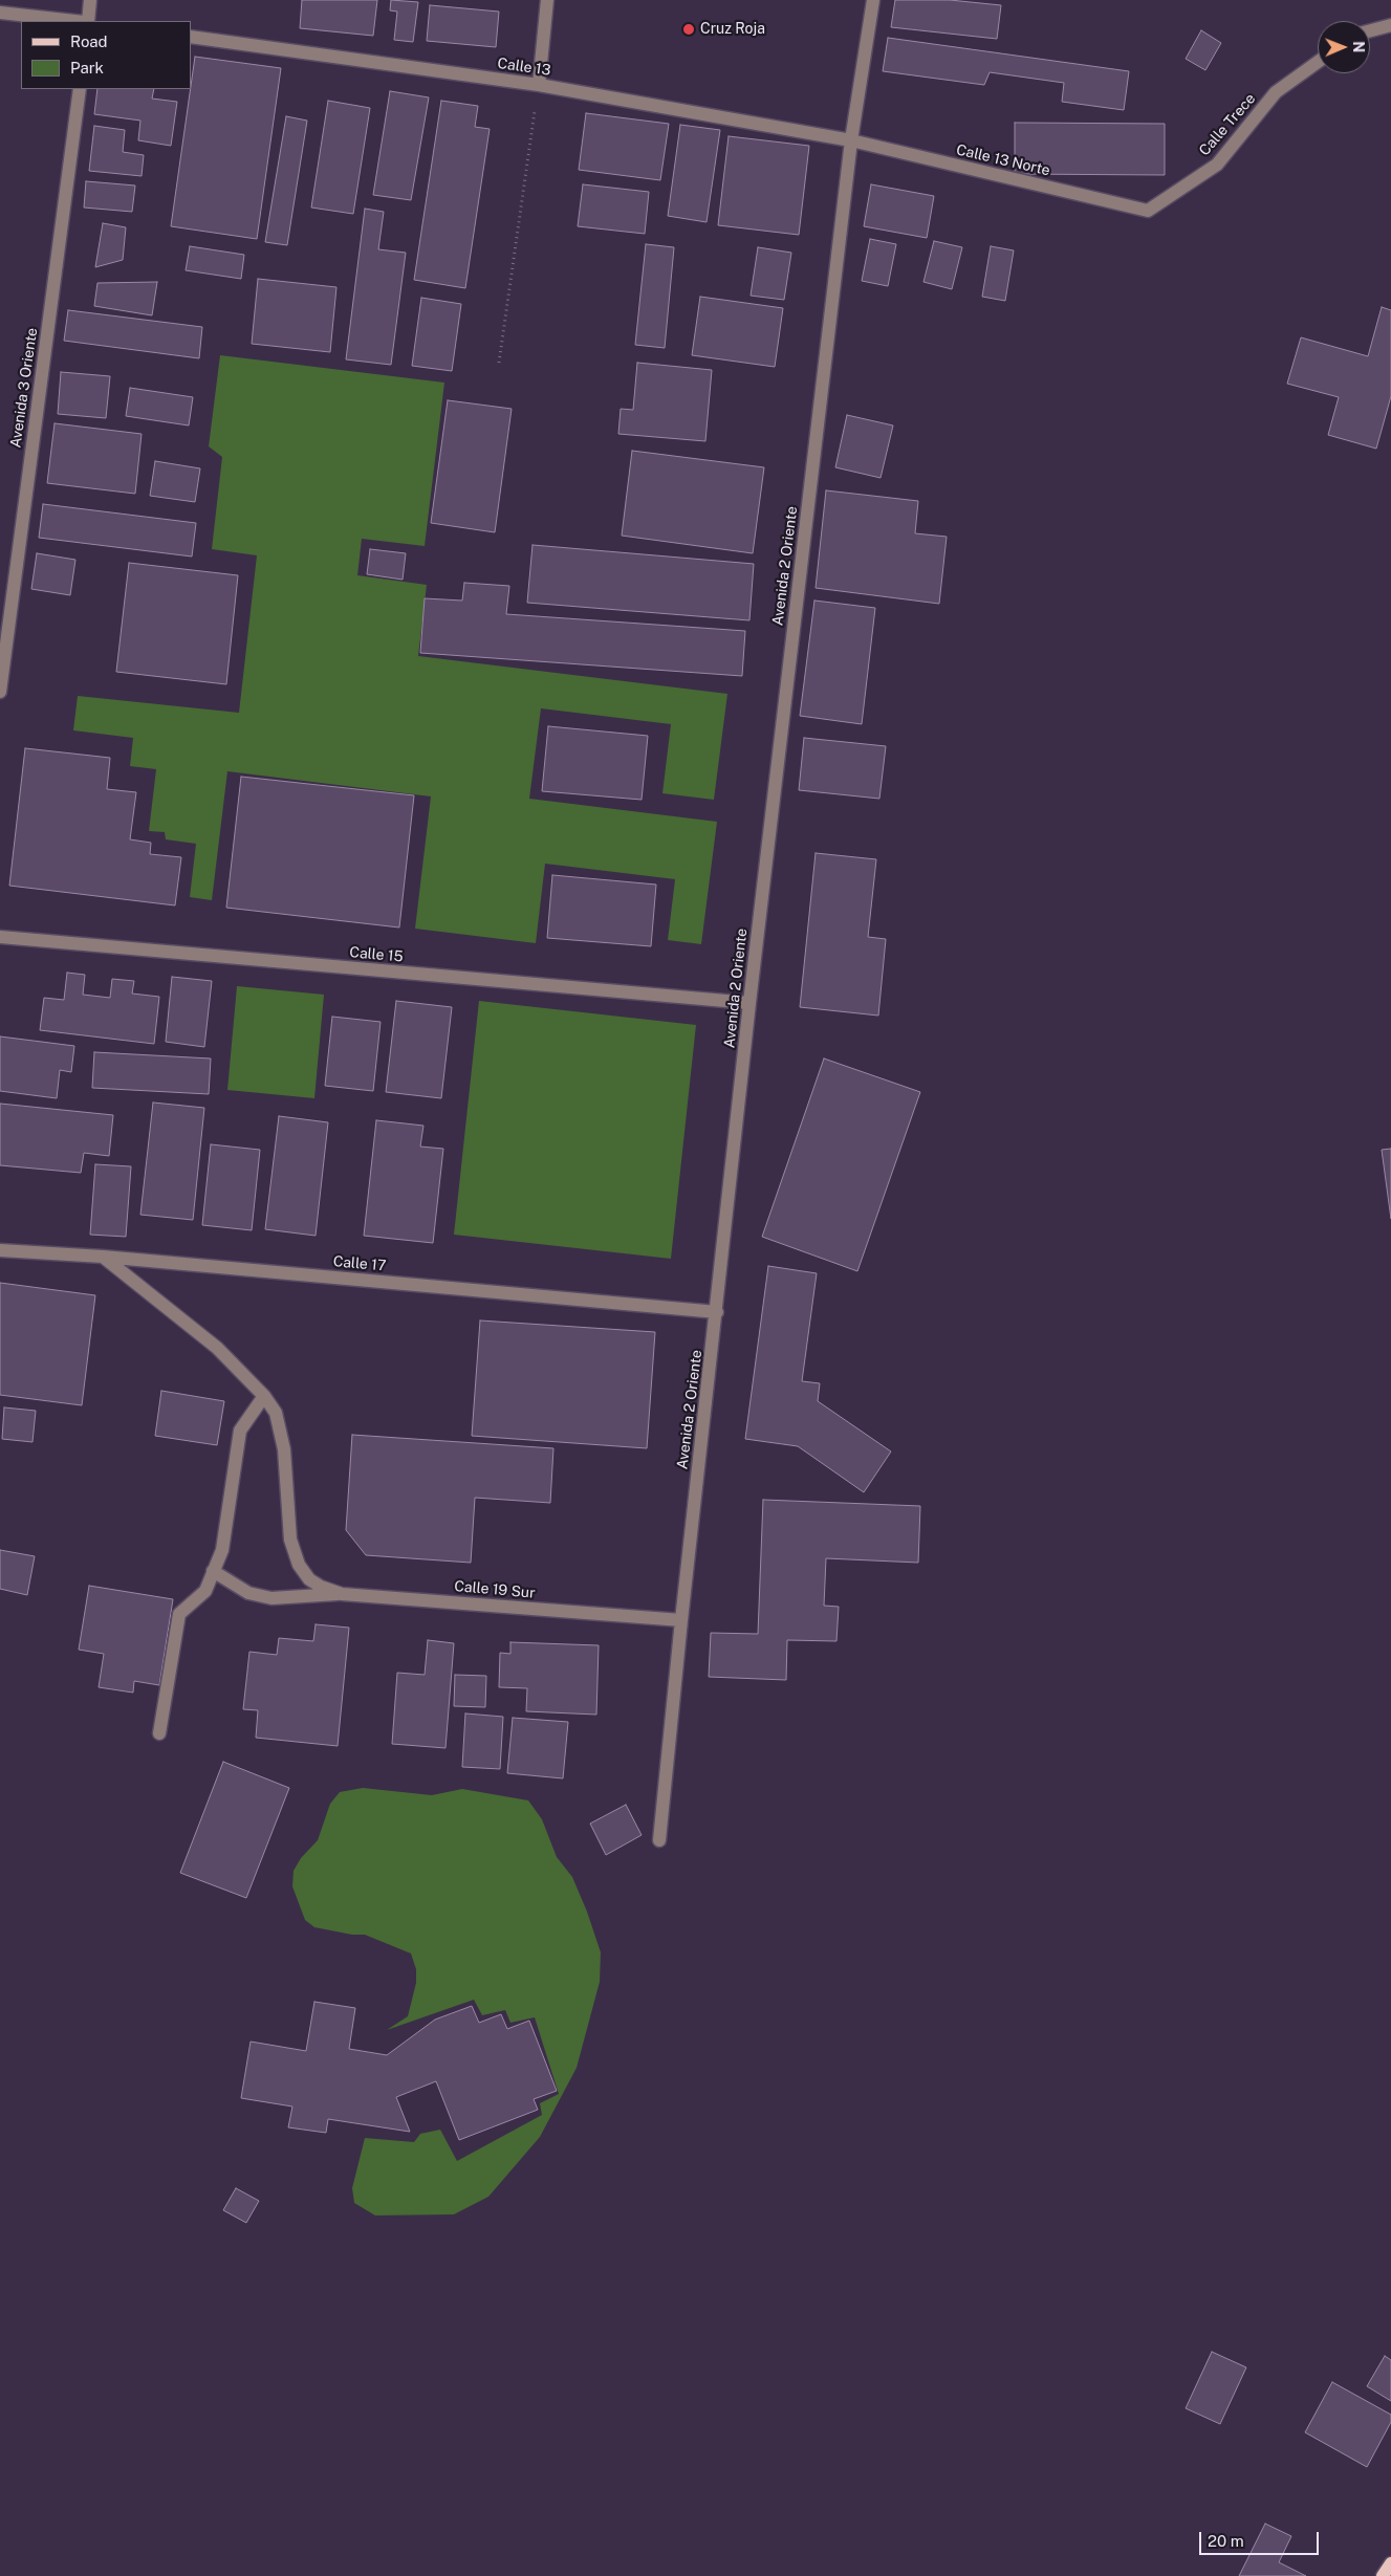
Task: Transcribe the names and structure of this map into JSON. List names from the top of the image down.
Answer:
{
  "streets": {
    "street": [
      "Calle 13",
      "Calle Trece",
      "Calle 13 Norte",
      "Avenida 3 Oriente",
      "Avenida 2 Oriente",
      "Calle 15",
      "Calle 17",
      "Calle 19 Sur"
    ]
  },
  "crossings": [
    ["Calle 13", "Calle 13 Norte"],
    ["Calle 13", "Avenida 2 Oriente"],
    ["Calle Trece", "Calle 13 Norte"],
    ["Calle 13 Norte", "Avenida 2 Oriente"],
    ["Avenida 2 Oriente", "Calle 15"],
    ["Avenida 2 Oriente", "Calle 17"],
    ["Avenida 2 Oriente", "Calle 19 Sur"]
  ],
  "places": ["Cruz Roja"],
  "legend": ["Road", "Park"],
  "scale_bar": "20 m",
  "north": "right"
}
